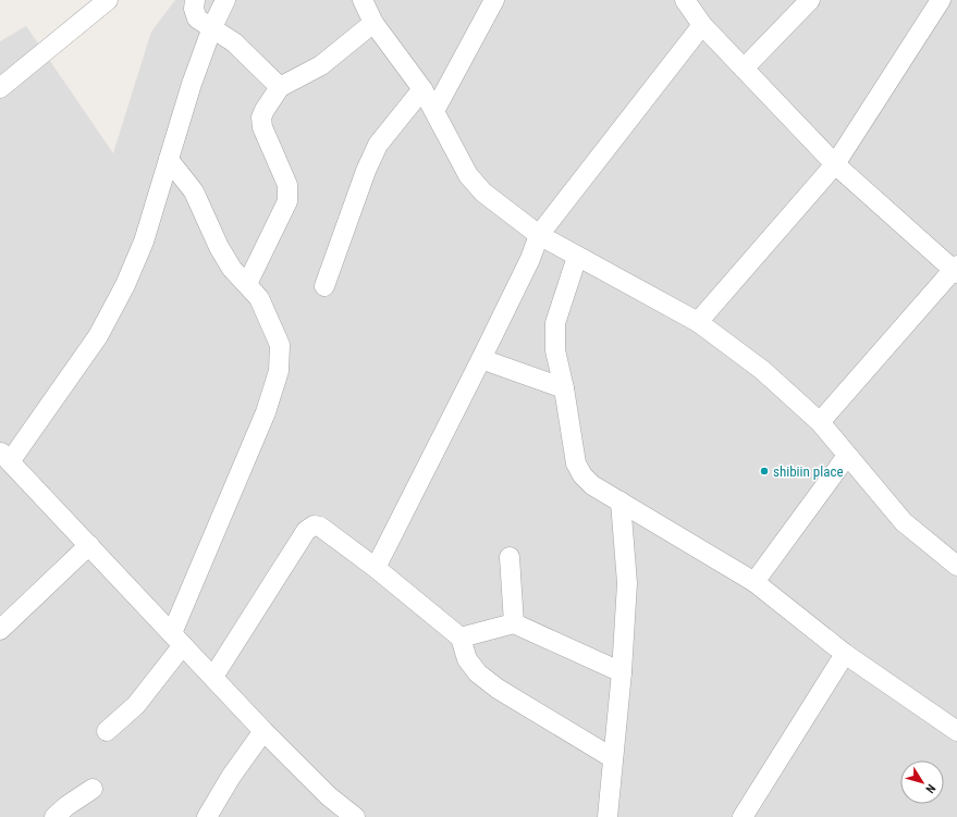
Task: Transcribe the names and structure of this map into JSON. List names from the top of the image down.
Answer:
{
  "places": ["shibiin place"],
  "north": "bottom right"
}
